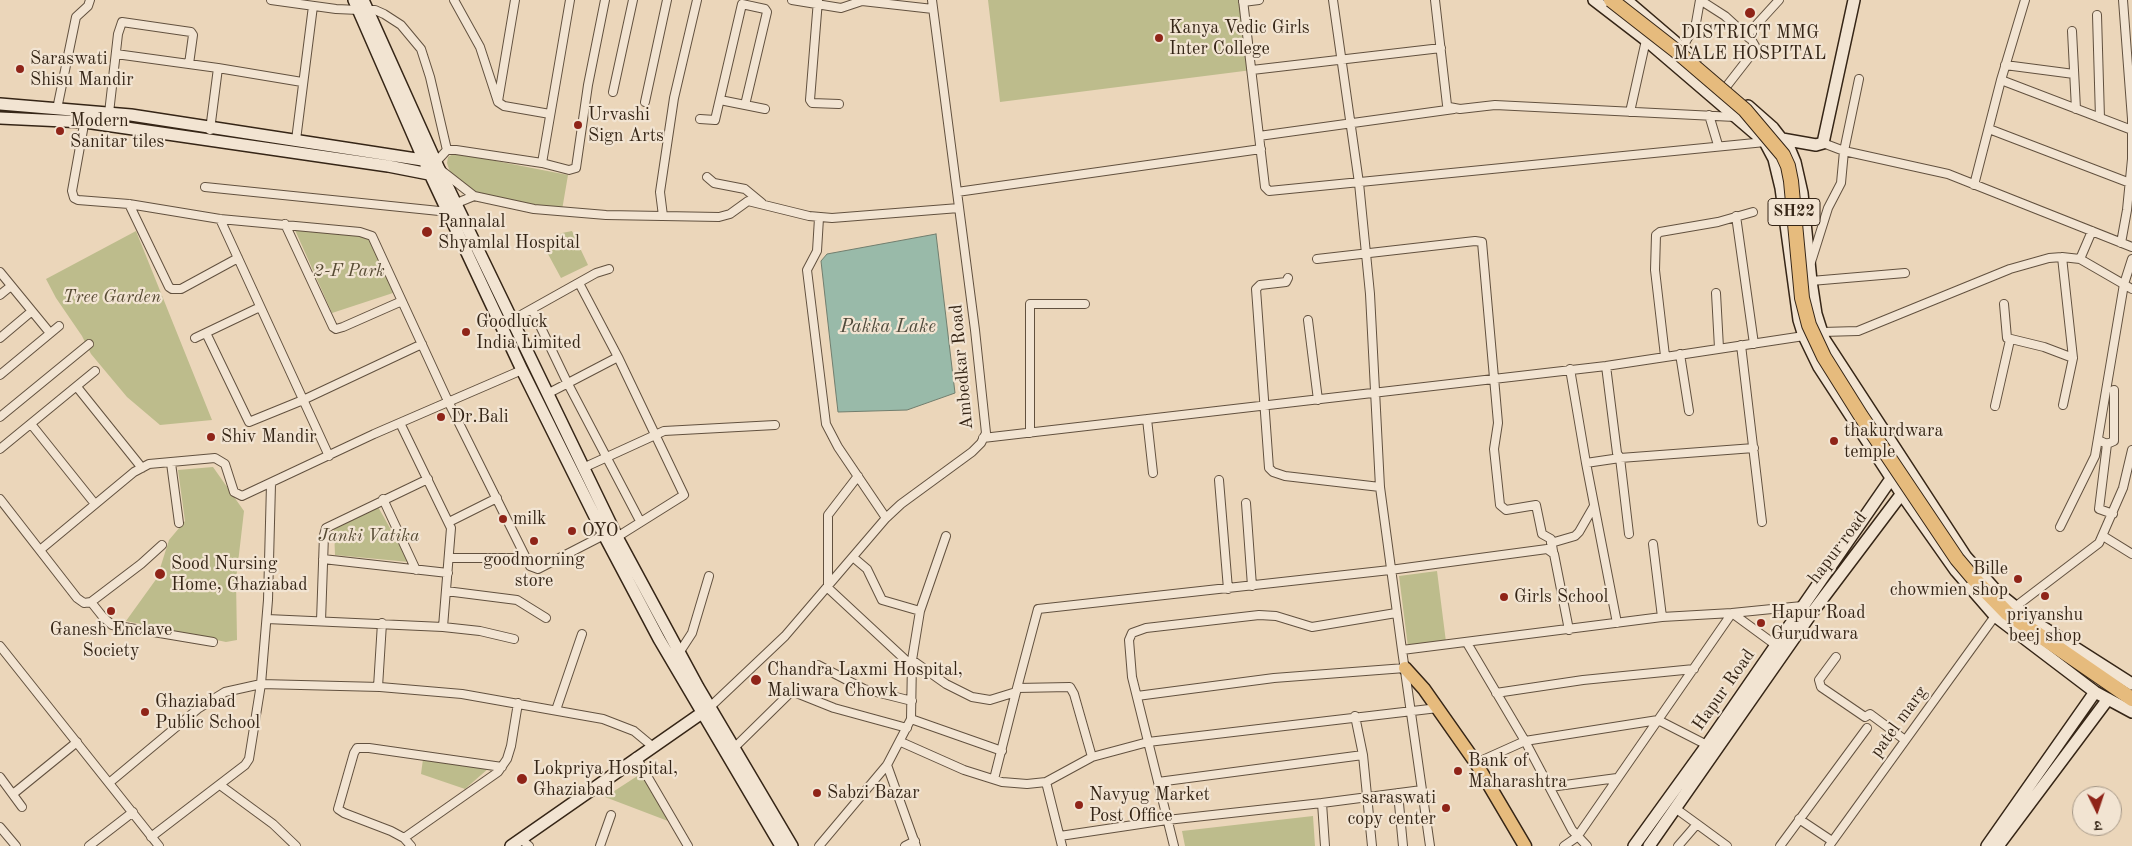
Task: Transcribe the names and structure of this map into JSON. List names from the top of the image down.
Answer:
{
  "streets": {
    "highway": ["SH22"],
    "street": [
      "Ambedkar Road",
      "hapur road",
      "Hapur Road",
      "patel marg"
    ]
  },
  "crossings": [
    ["SH22", "Hapur Road"]
  ],
  "water": ["Pakka Lake"],
  "parks": ["2-F Park", "Tree Garden", "Janki Vatika"],
  "places": [
    "DISTRICT MMG MALE HOSPITAL",
    "Kanya Vedic Girls Inter College",
    "Saraswati Shisu Mandir",
    "Urvashi Sign Arts",
    "Modern Sanitar tiles",
    "Pannalal Shyamlal Hospital",
    "Goodluck India Limited",
    "Dr.Bali",
    "Shiv Mandir",
    "thakurdwara temple",
    "milk",
    "OYO",
    "goodmorning store",
    "Sood Nursing Home, Ghaziabad",
    "Bille chowmien shop",
    "priyanshu beej shop",
    "Girls School",
    "Ganesh Enclave Society",
    "Hapur Road Gurudwara",
    "Chandra Laxmi Hospital, Maliwara Chowk",
    "Ghaziabad Public School",
    "Bank of Maharashtra",
    "Lokpriya Hospital, Ghaziabad",
    "Sabzi Bazar",
    "Navyug Market Post Office",
    "saraswati copy center"
  ],
  "north": "bottom"
}
